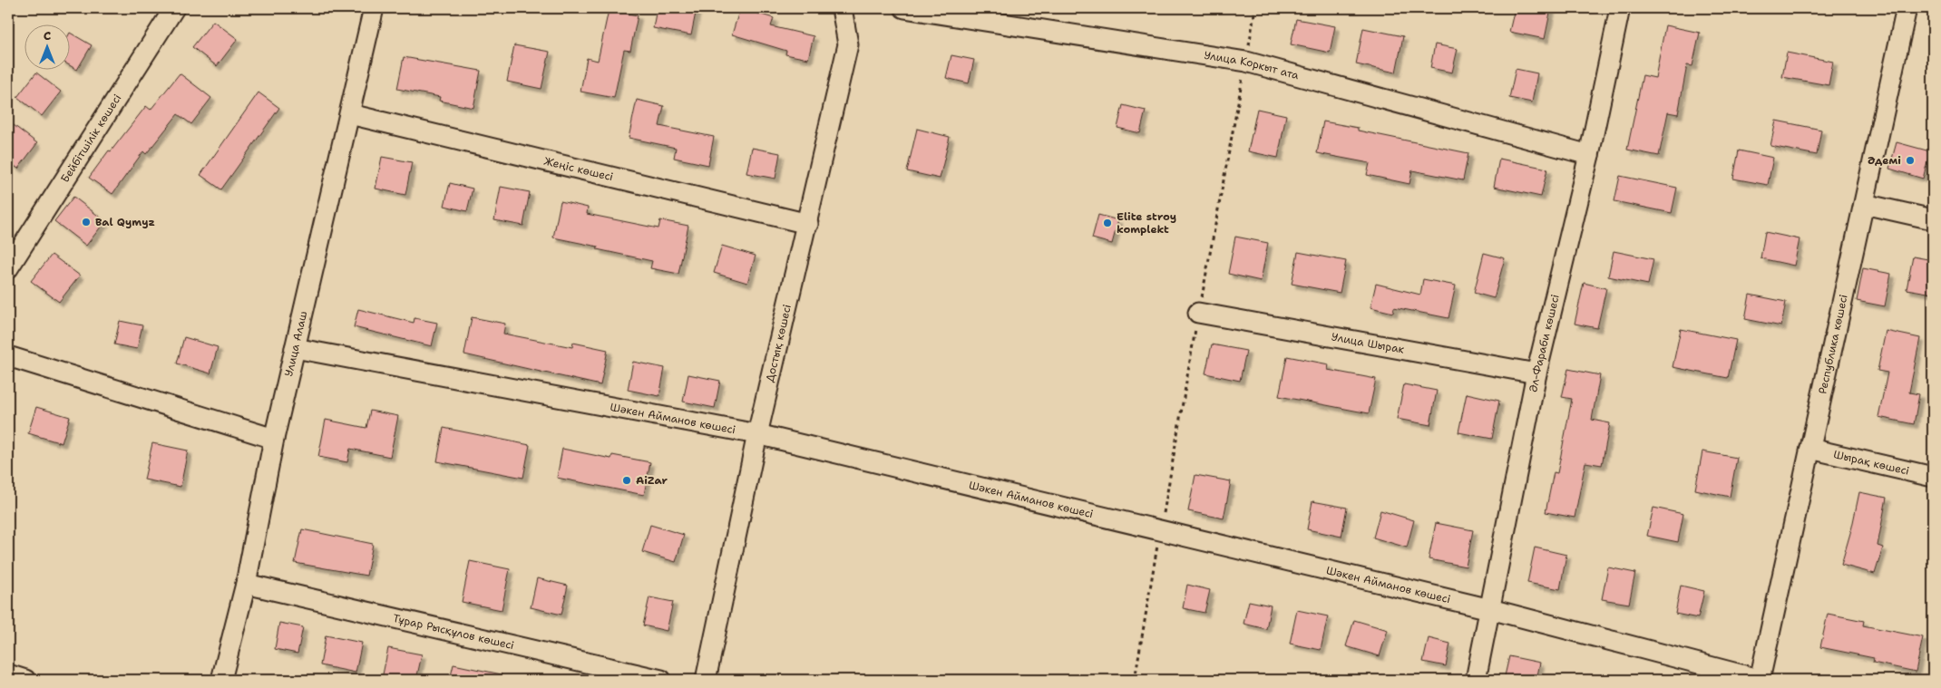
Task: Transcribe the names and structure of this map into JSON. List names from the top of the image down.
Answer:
{
  "streets": {
    "street": [
      "Улица Коркыт ата",
      "Бейбітшілік көшесі",
      "Жеңіс көшесі",
      "Улица Алаш",
      "Достық көшесі",
      "Улица Шырак",
      "Әл-Фараби көшесі",
      "Республика көшесі",
      "Шәкен Айманов көшесі",
      "Шырақ көшесі",
      "Тұрар Рысқұлов көшесі"
    ]
  },
  "crossings": [
    ["Улица Коркыт ата", "Әл-Фараби көшесі"],
    ["Жеңіс көшесі", "Улица Алаш"],
    ["Жеңіс көшесі", "Достық көшесі"],
    ["Улица Алаш", "Шәкен Айманов көшесі"],
    ["Улица Алаш", "Тұрар Рысқұлов көшесі"],
    ["Достық көшесі", "Шәкен Айманов көшесі"],
    ["Улица Шырак", "Әл-Фараби көшесі"],
    ["Әл-Фараби көшесі", "Шәкен Айманов көшесі"],
    ["Республика көшесі", "Шәкен Айманов көшесі"],
    ["Республика көшесі", "Шырақ көшесі"]
  ],
  "places": [
    "Әдемі",
    "Bal Qymyz",
    "Elite stroy komplekt",
    "AiZar"
  ],
  "north": "top"
}
